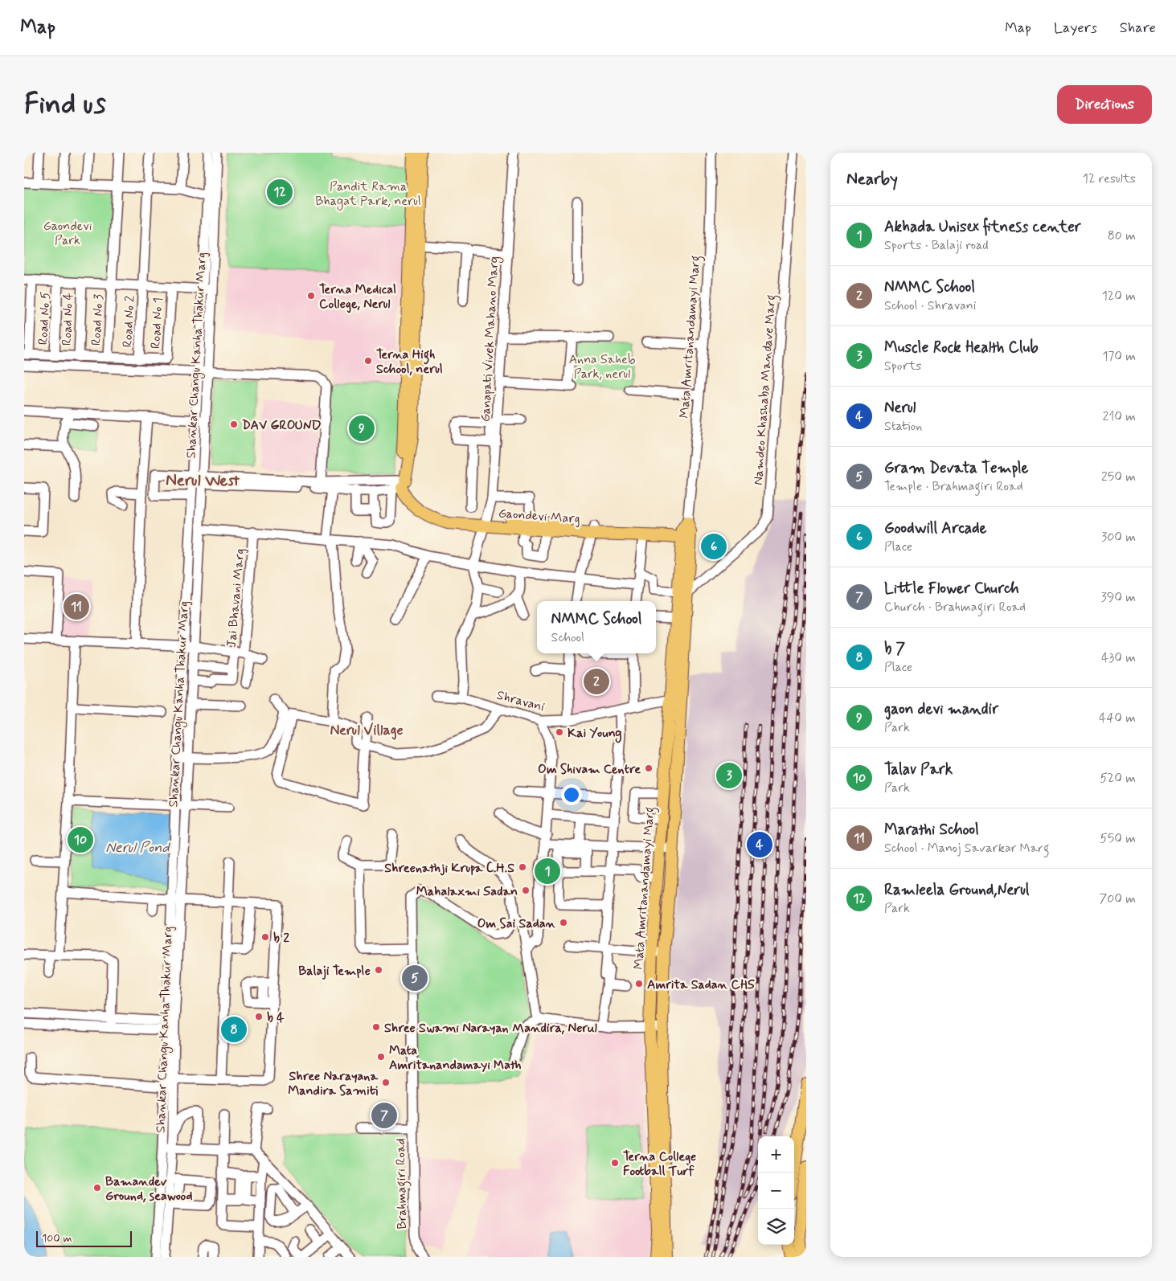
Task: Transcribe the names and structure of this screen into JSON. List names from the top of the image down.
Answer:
{
  "streets": {
    "main road": ["Mata Amritanandamayi Marg", "Gaondevi Marg"],
    "street": [
      "Road No 5",
      "Road No 4",
      "Road No 3",
      "Road No 2",
      "Road No 1",
      "Ganapati Vivek Mahano Marg",
      "Shankar Changu Kanha Thakur Marg",
      "Namdeo Khashaba Mandave Marg",
      "Jai Bhavani Marg",
      "Shravani",
      "Brahmagiri Road"
    ]
  },
  "crossings": [
    ["Road No 2", "Road No 1"],
    ["Mata Amritanandamayi Marg", "Namdeo Khashaba Mandave Marg"],
    ["Mata Amritanandamayi Marg", "Gaondevi Marg"],
    ["Mata Amritanandamayi Marg", "Shravani"],
    ["Ganapati Vivek Mahano Marg", "Gaondevi Marg"],
    ["Shankar Changu Kanha Thakur Marg", "Jai Bhavani Marg"]
  ],
  "districts": ["Nerul West", "Nerul Village"],
  "water": ["Nerul Pond"],
  "parks": ["Pandit Rama Bhagat Park, nerul", "Gaondevi Park", "Anna Saheb Park, nerul"],
  "places": [
    "Terna Medical College, Nerul",
    "Terna High School, nerul",
    "DAV GROUND",
    "Kai Young",
    "Om Shivam Centre",
    "Shreenathji Krupa C.H.S",
    "Mahalaxmi Sadan",
    "Om Sai Sadan",
    "b 2",
    "Balaji Temple",
    "Amrita Sadan CHS",
    "b 4",
    "Shree Swami Narayan Mandira, Nerul",
    "Mata Amritanandamayi Math",
    "Shree Narayana Mandira Samiti",
    "Terna College Football Turf",
    "Bamandev Ground, seawood"
  ],
  "scale_bar": "100 m",
  "page": {
    "header": "Map",
    "nav": ["Map", "Layers", "Share"],
    "buttons": "Directions",
    "title": "Find us",
    "heading": ["Nearby", "12 results"],
    "pins": [
      "12",
      "9",
      "6",
      "11",
      "2",
      "3",
      "10",
      "4",
      "1",
      "5",
      "8",
      "7"
    ],
    "list": [
      {
        "mark": "1",
        "name": "Akhada Unisex fitness center",
        "note": "Sports · Balaji road",
        "value": "80 m"
      },
      {
        "mark": "2",
        "name": "NMMC School",
        "note": "School · Shravani",
        "value": "120 m"
      },
      {
        "mark": "3",
        "name": "Muscle Rock Health Club",
        "note": "Sports",
        "value": "170 m"
      },
      {
        "mark": "4",
        "name": "Nerul",
        "note": "Station",
        "value": "210 m"
      },
      {
        "mark": "5",
        "name": "Gram Devata Temple",
        "note": "Temple · Brahmagiri Road",
        "value": "250 m"
      },
      {
        "mark": "6",
        "name": "Goodwill Arcade",
        "note": "Place",
        "value": "300 m"
      },
      {
        "mark": "7",
        "name": "Little Flower Church",
        "note": "Church · Brahmagiri Road",
        "value": "390 m"
      },
      {
        "mark": "8",
        "name": "b 7",
        "note": "Place",
        "value": "430 m"
      },
      {
        "mark": "9",
        "name": "gaon devi mandir",
        "note": "Park",
        "value": "440 m"
      },
      {
        "mark": "10",
        "name": "Talav Park",
        "note": "Park",
        "value": "520 m"
      },
      {
        "mark": "11",
        "name": "Marathi School",
        "note": "School · Manoj Savarkar Marg",
        "value": "550 m"
      },
      {
        "mark": "12",
        "name": "Ramleela Ground,Nerul",
        "note": "Park",
        "value": "700 m"
      }
    ],
    "popup": ["NMMC School", "School"],
    "map_buttons": ["+", "−"],
    "scale": "100 m"
  }
}
